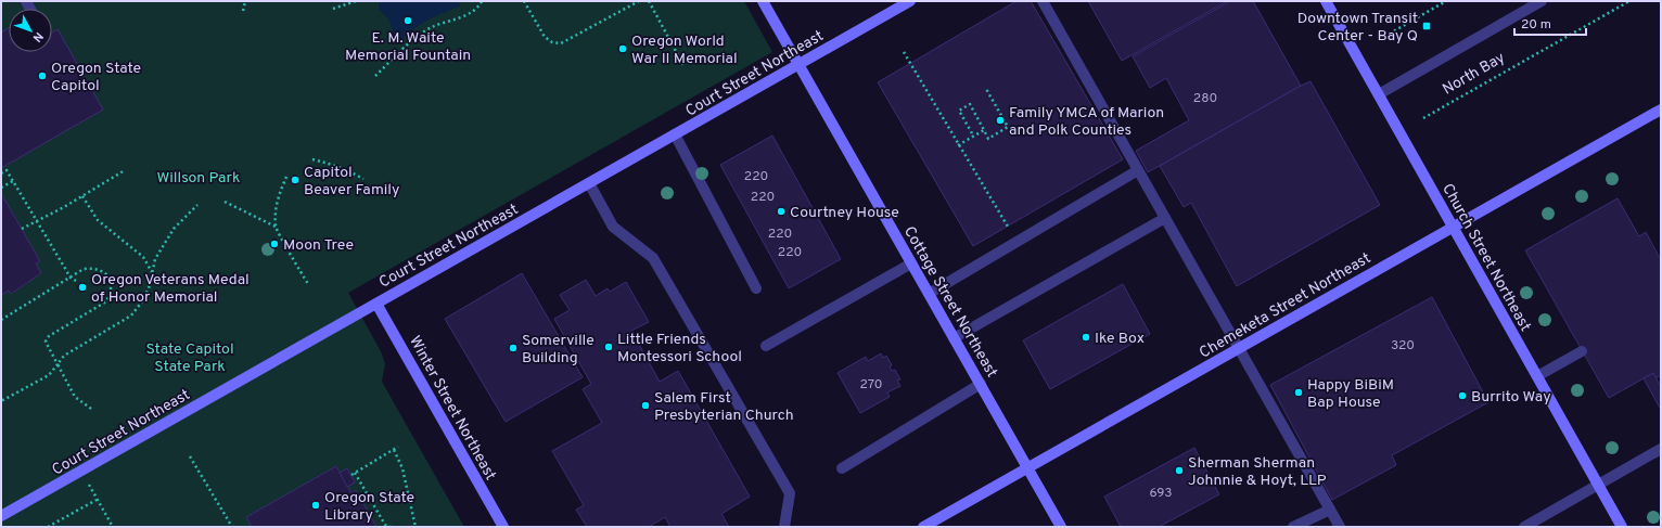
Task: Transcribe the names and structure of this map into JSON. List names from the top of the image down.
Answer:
{
  "streets": {
    "street": [
      "Court Street Northeast",
      "Church Street Northeast",
      "Cottage Street Northeast",
      "Chemeketa Street Northeast",
      "Winter Street Northeast"
    ],
    "lane": ["North Bay"]
  },
  "crossings": [
    ["Court Street Northeast", "Cottage Street Northeast"],
    ["Court Street Northeast", "Winter Street Northeast"],
    ["North Bay", "Church Street Northeast"],
    ["Church Street Northeast", "Chemeketa Street Northeast"],
    ["Cottage Street Northeast", "Chemeketa Street Northeast"]
  ],
  "parks": ["Willson Park", "State Capitol State Park"],
  "places": {
    "other": [
      "E. M. Waite Memorial Fountain",
      "Oregon World War II Memorial",
      "Oregon State Capitol",
      "Family YMCA of Marion and Polk Counties",
      "Capitol Beaver Family",
      "Courtney House",
      "Moon Tree",
      "Oregon Veterans Medal of Honor Memorial",
      "Ike Box",
      "Little Friends Montessori School",
      "Somerville Building",
      "Happy BiBiM Bap House",
      "Burrito Way",
      "Salem First Presbyterian Church",
      "Sherman Sherman Johnnie & Hoyt, LLP",
      "Oregon State Library"
    ],
    "transit": ["Downtown Transit Center - Bay Q"]
  },
  "house_numbers": [
    "280",
    "220",
    "220",
    "220",
    "220",
    "320",
    "270",
    "693"
  ],
  "scale_bar": "20 m",
  "north": "bottom right"
}
